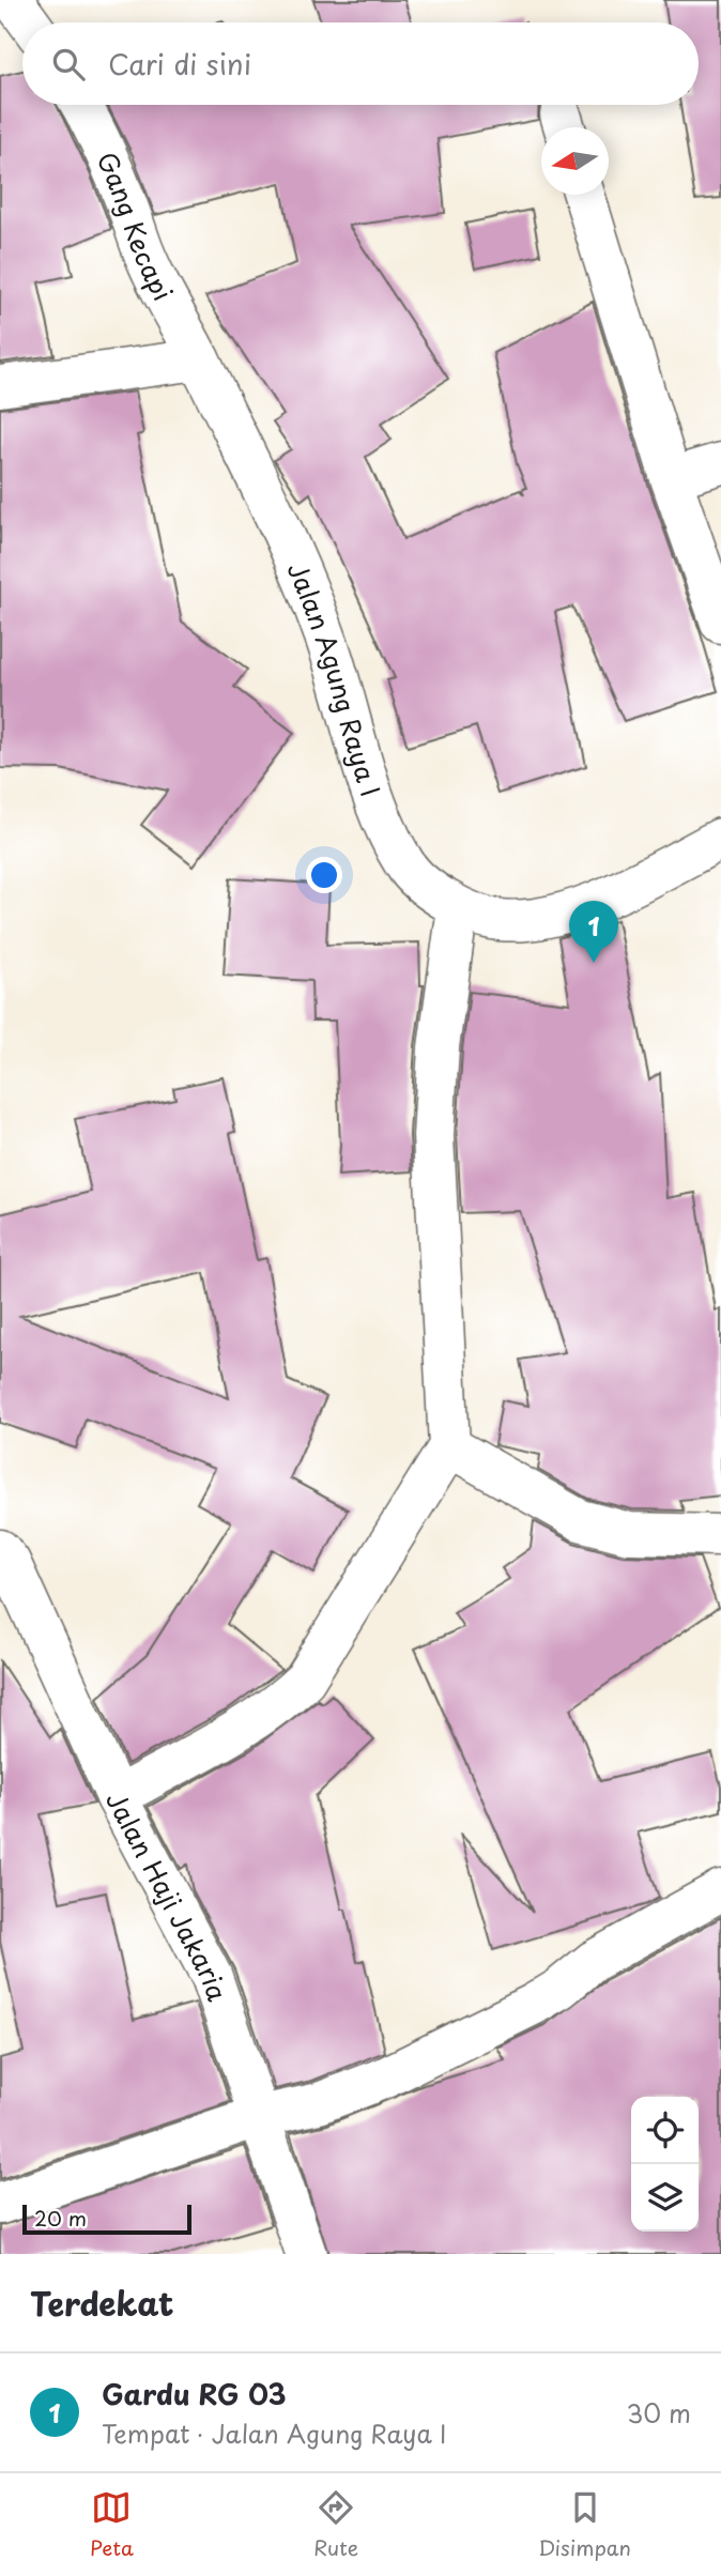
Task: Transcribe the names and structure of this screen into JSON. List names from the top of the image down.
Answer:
{
  "streets": {
    "street": ["Gang Kecapi", "Jalan Agung Raya I", "Jalan Haji Jakaria"]
  },
  "crossings": [
    ["Gang Kecapi", "Jalan Agung Raya I"]
  ],
  "scale_bar": "20 m",
  "north": "left",
  "page": {
    "search": "Cari di sini",
    "pins": "1",
    "scale": "20 m",
    "heading": "Terdekat",
    "list": [
      {
        "mark": "1",
        "name": "Gardu RG 03",
        "note": "Tempat · Jalan Agung Raya I",
        "value": "30 m"
      }
    ],
    "nav": ["Peta", "Rute", "Disimpan"]
  }
}
